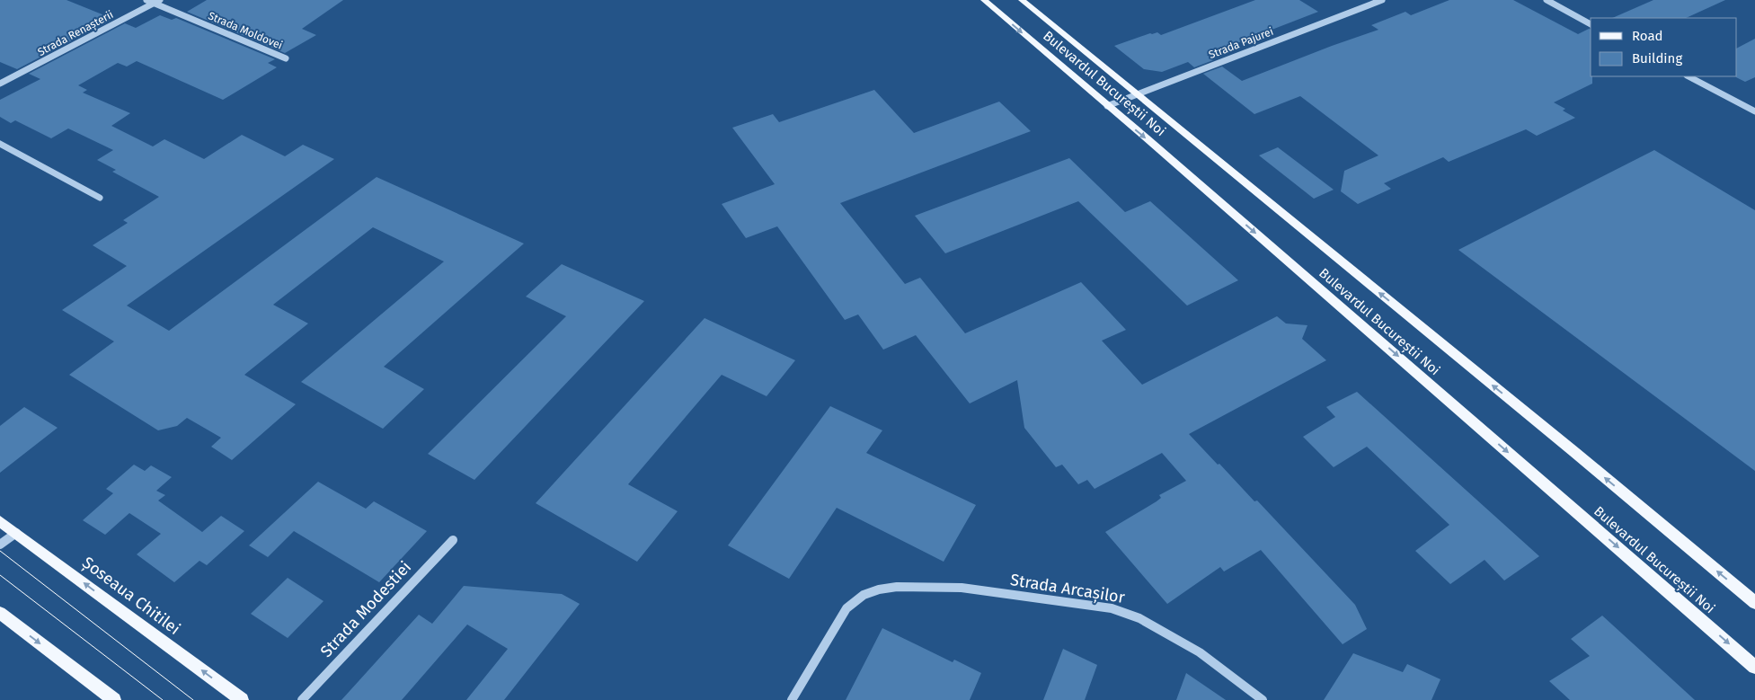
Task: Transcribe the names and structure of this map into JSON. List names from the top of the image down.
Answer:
{
  "streets": {
    "main road": ["Bulevardul Bucureștii Noi", "Șoseaua Chitilei"],
    "street": [
      "Strada Moldovei",
      "Strada Renașterii",
      "Strada Pajurei",
      "Strada Arcașilor",
      "Strada Modestiei"
    ]
  },
  "crossings": [
    ["Strada Moldovei", "Strada Renașterii"],
    ["Strada Pajurei", "Bulevardul Bucureștii Noi"]
  ],
  "legend": ["Road", "Building"]
}
